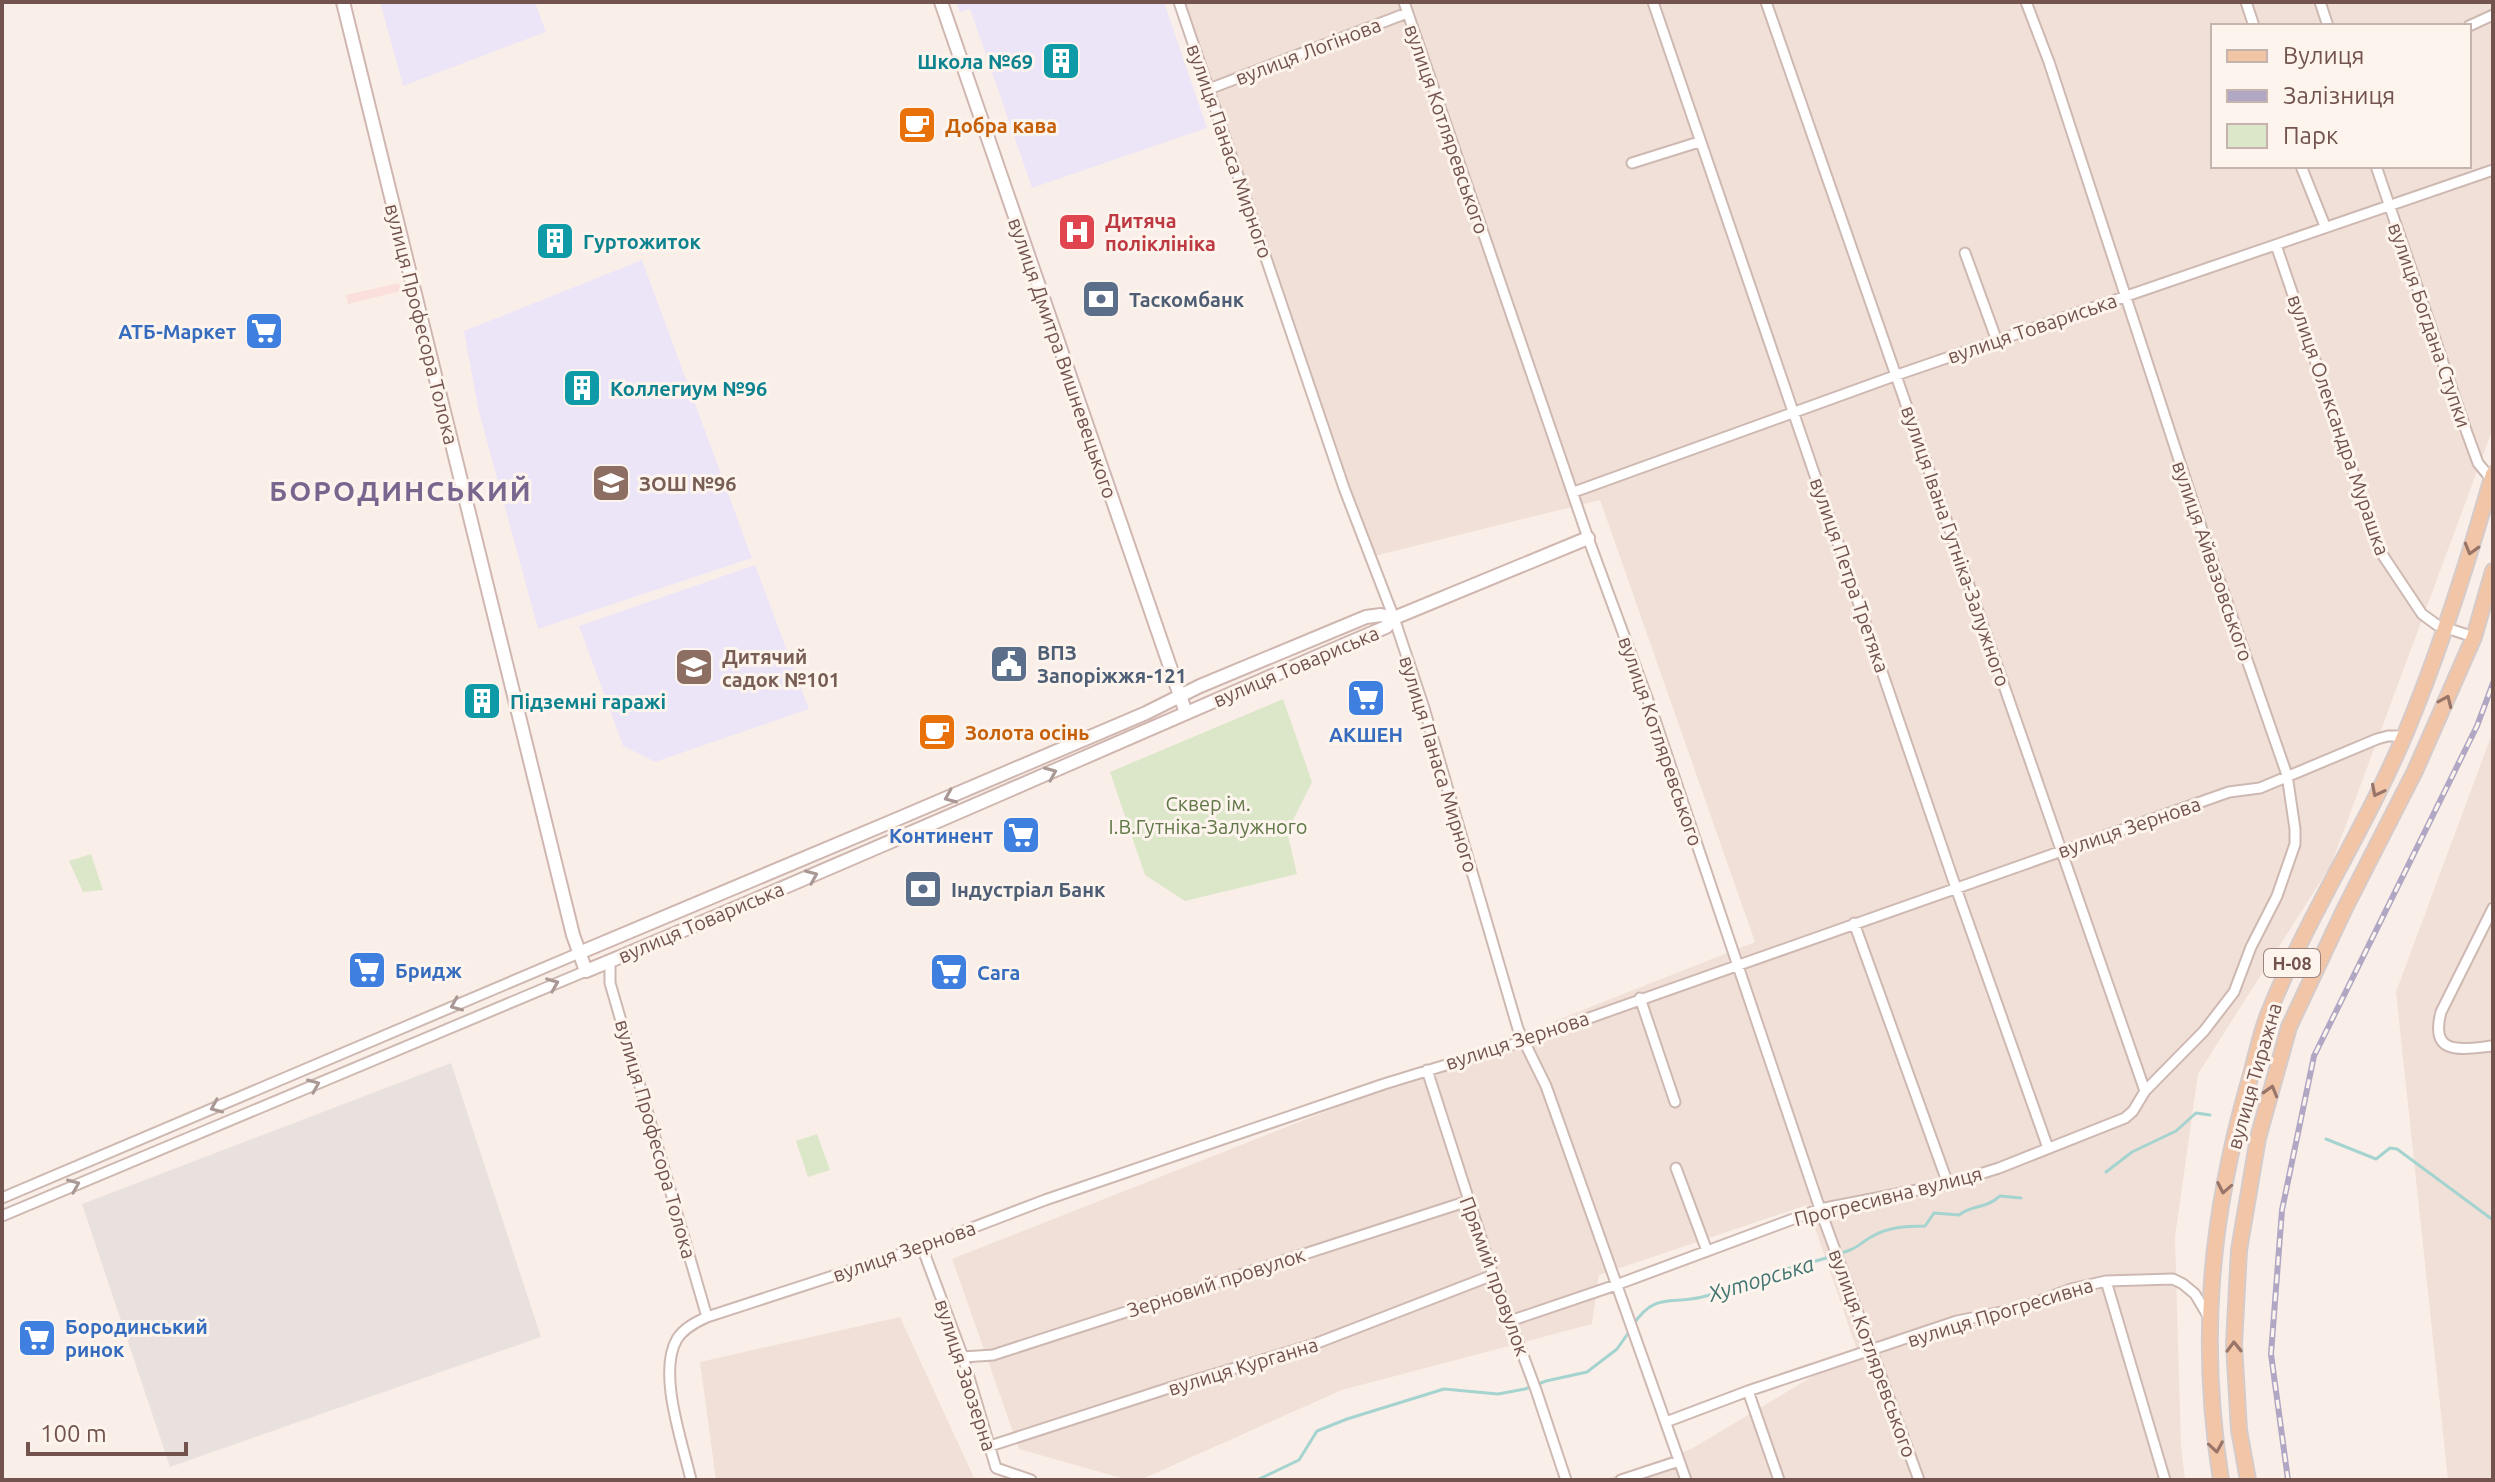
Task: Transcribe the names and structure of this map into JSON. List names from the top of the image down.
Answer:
{
  "streets": {
    "main road": ["Н-08", "вулиця Тиражна"],
    "street": [
      "вулиця Логінова",
      "вулиця Котляревського",
      "вулиця Панаса Мирного",
      "вулиця Професора Толока",
      "вулиця Богдана Ступки",
      "вулиця Товариська",
      "вулиця Дмитра Вишневецького",
      "вулиця Олександра Мурашка",
      "вулиця Івана Гутніка-Залужного",
      "вулиця Айвазовського",
      "вулиця Петра Третяка",
      "вулиця Зернова",
      "Прогресивна вулиця",
      "Прямий провулок",
      "Зерновий провулок",
      "вулиця Прогресивна",
      "вулиця Курганна",
      "вулиця Заозерна"
    ]
  },
  "crossings": [
    ["вулиця Логінова", "вулиця Котляревського"],
    ["вулиця Логінова", "вулиця Панаса Мирного"],
    ["вулиця Котляревського", "вулиця Товариська"],
    ["вулиця Котляревського", "вулиця Зернова"],
    ["вулиця Котляревського", "Прогресивна вулиця"],
    ["вулиця Котляревського", "вулиця Прогресивна"],
    ["вулиця Панаса Мирного", "вулиця Товариська"],
    ["вулиця Панаса Мирного", "вулиця Зернова"],
    ["вулиця Панаса Мирного", "Прогресивна вулиця"],
    ["вулиця Професора Толока", "вулиця Товариська"],
    ["вулиця Професора Толока", "вулиця Зернова"],
    ["вулиця Богдана Ступки", "вулиця Товариська"],
    ["вулиця Богдана Ступки", "вулиця Тиражна"],
    ["вулиця Товариська", "вулиця Дмитра Вишневецького"],
    ["вулиця Товариська", "вулиця Олександра Мурашка"],
    ["вулиця Товариська", "вулиця Івана Гутніка-Залужного"],
    ["вулиця Товариська", "вулиця Айвазовського"],
    ["вулиця Товариська", "вулиця Петра Третяка"],
    ["вулиця Олександра Мурашка", "вулиця Тиражна"],
    ["вулиця Івана Гутніка-Залужного", "вулиця Айвазовського"],
    ["вулиця Івана Гутніка-Залужного", "вулиця Зернова"],
    ["вулиця Івана Гутніка-Залужного", "Прогресивна вулиця"],
    ["вулиця Айвазовського", "вулиця Зернова"],
    ["вулиця Айвазовського", "Прогресивна вулиця"],
    ["вулиця Петра Третяка", "вулиця Зернова"],
    ["вулиця Петра Третяка", "Прогресивна вулиця"],
    ["вулиця Зернова", "вулиця Тиражна"],
    ["вулиця Зернова", "Прямий провулок"],
    ["вулиця Зернова", "вулиця Заозерна"],
    ["вулиця Тиражна", "вулиця Прогресивна"],
    ["Прогресивна вулиця", "Прямий провулок"],
    ["Прямий провулок", "Зерновий провулок"],
    ["Прямий провулок", "вулиця Курганна"],
    ["Зерновий провулок", "вулиця Заозерна"],
    ["вулиця Курганна", "вулиця Заозерна"]
  ],
  "districts": ["БОРОДИНСЬКИЙ"],
  "water": ["Хуторська"],
  "parks": ["Сквер ім. І.В.Гутніка-Залужного"],
  "places": {
    "building": [
      "Школа №69",
      "Гуртожиток",
      "Коллегиум №96",
      "Підземні гаражі"
    ],
    "cafe": ["Добра кава", "Золота осінь"],
    "hospital": ["Дитяча поліклініка"],
    "bank": ["Таскомбанк", "Індустріал Банк"],
    "supermarket": [
      "АТБ-Маркет",
      "АКШЕН",
      "Континент",
      "Бридж",
      "Сага",
      "Бородинський ринок"
    ],
    "school or university": ["ЗОШ №96", "Дитячий садок №101"],
    "public building": ["ВПЗ Запоріжжя-121"]
  },
  "legend": ["Вулиця", "Залізниця", "Парк"],
  "scale_bar": "100 m"
}
